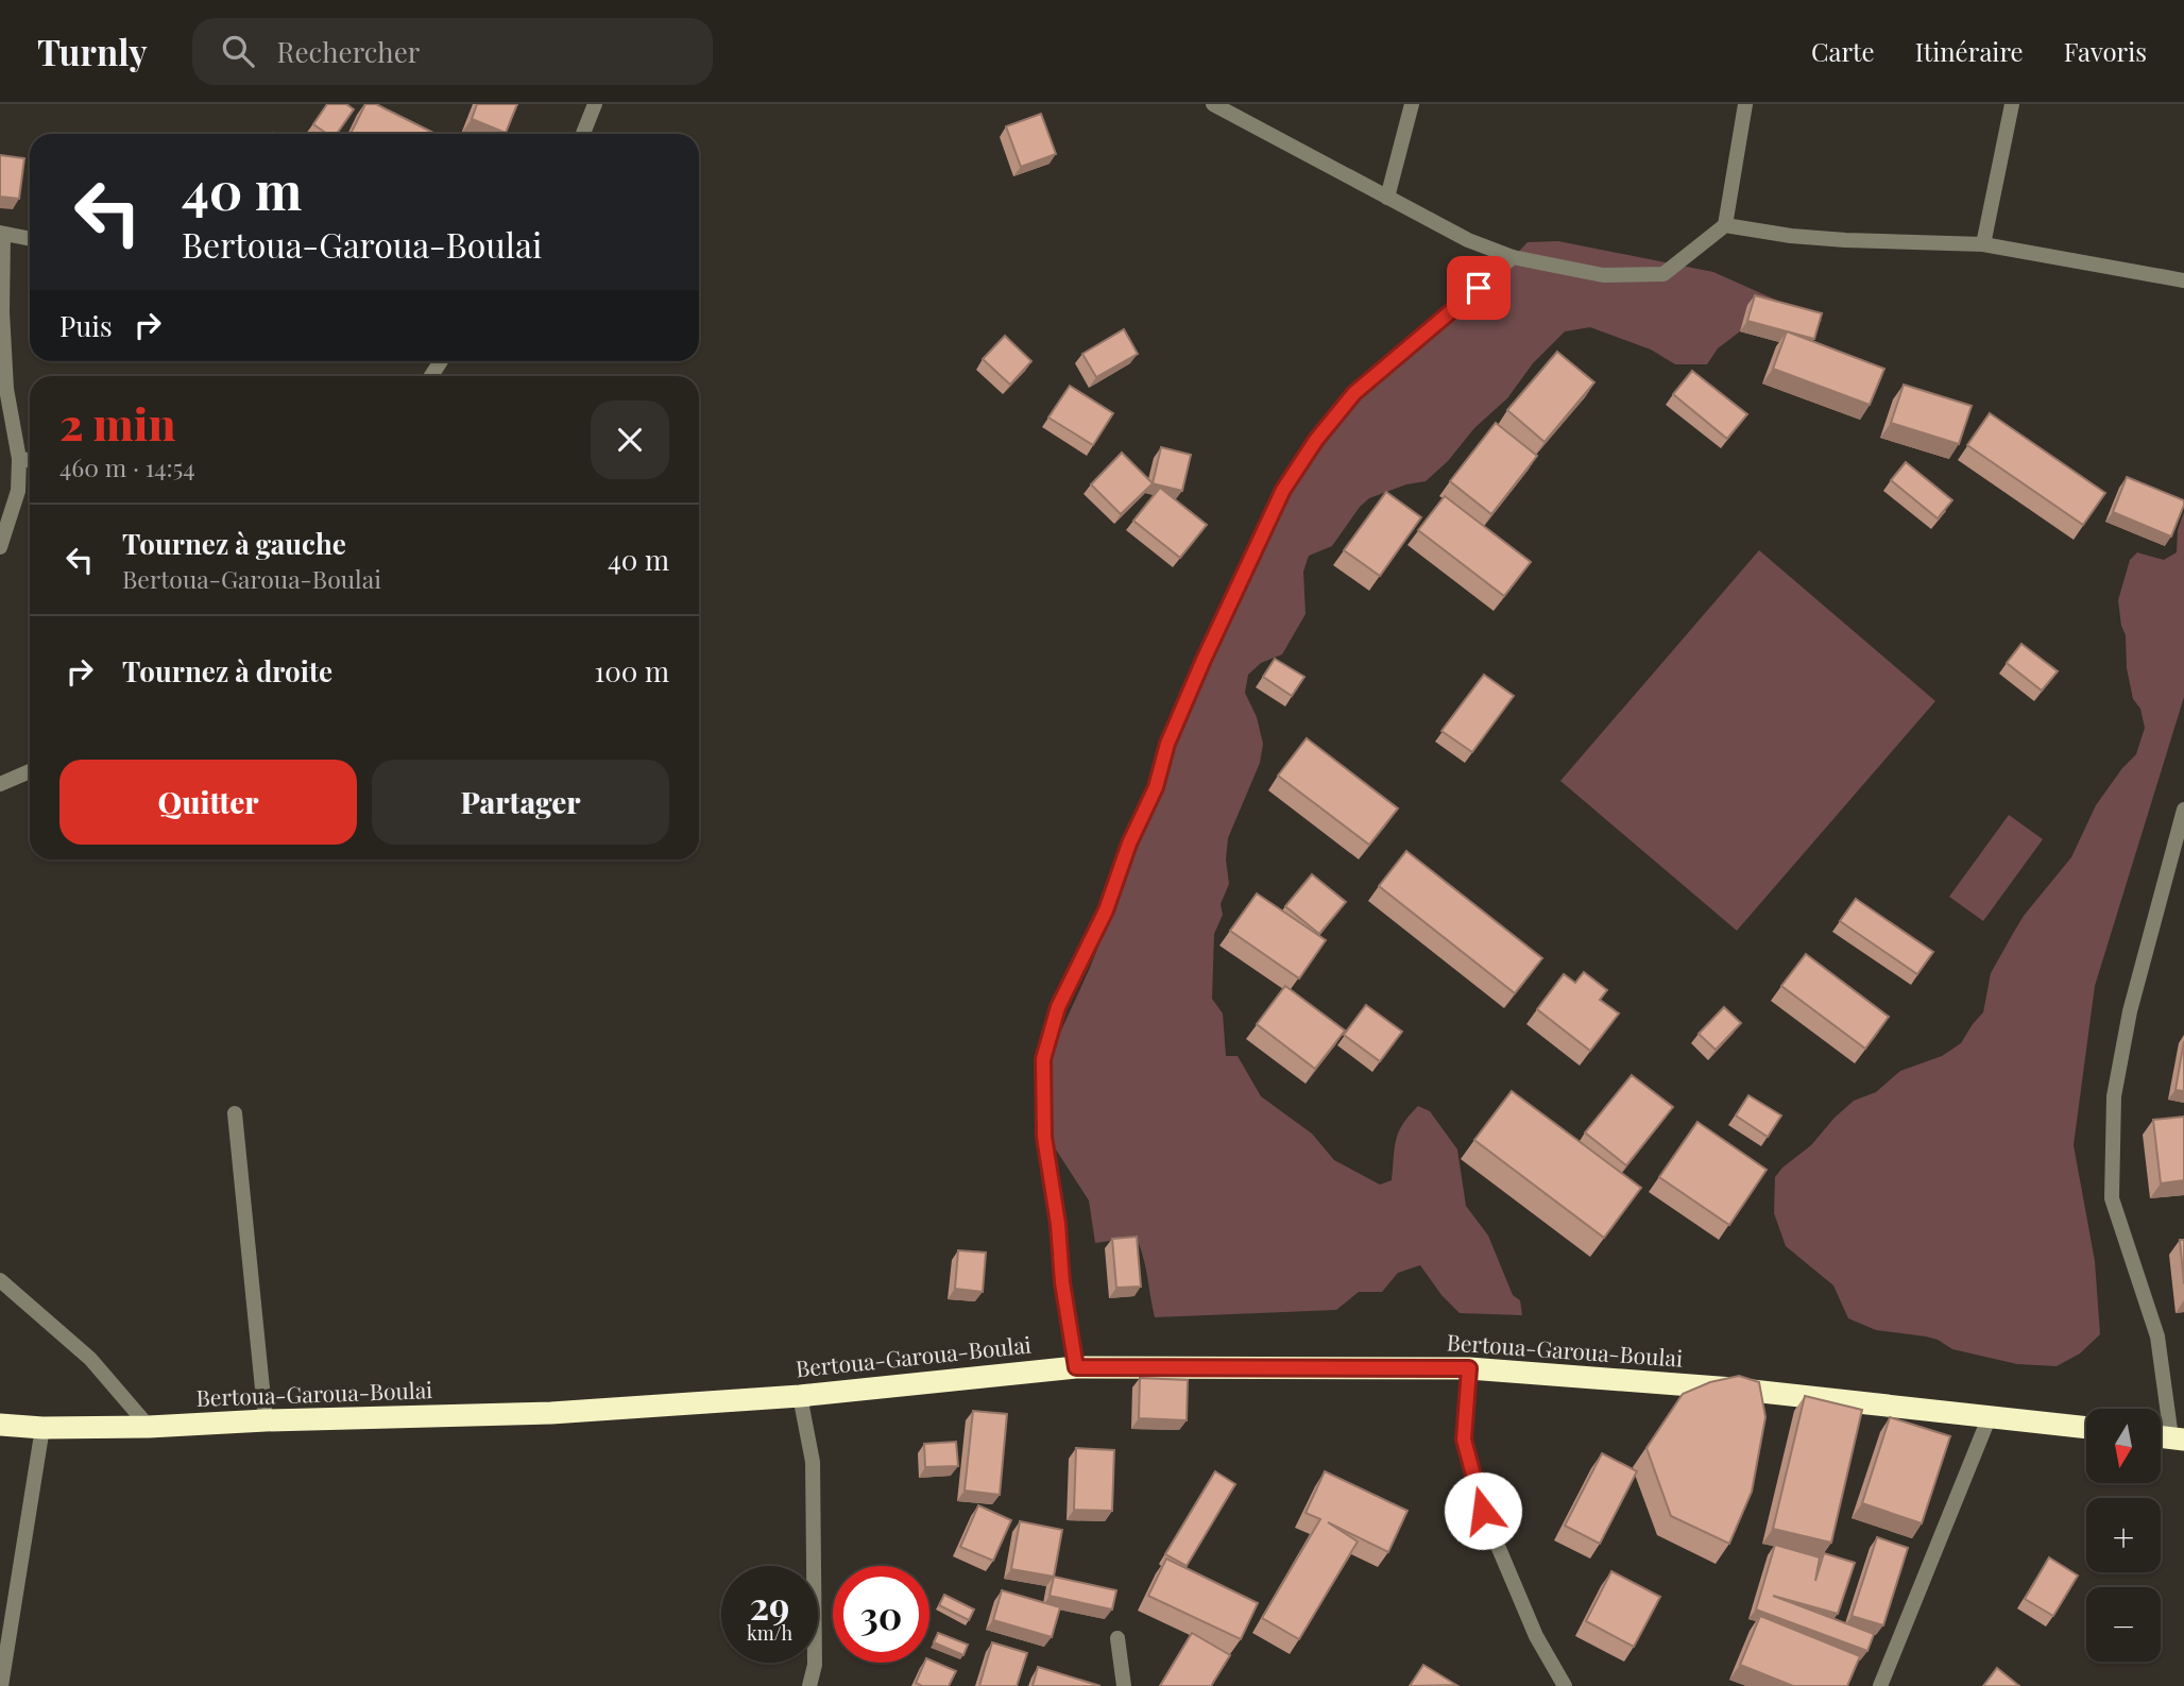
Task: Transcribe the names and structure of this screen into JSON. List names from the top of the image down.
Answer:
{
  "streets": {
    "highway": ["Bertoua-Garoua-Boulai"]
  },
  "north": "bottom",
  "page": {
    "header": "Turnly",
    "search": "Rechercher",
    "nav": ["Carte", "Itinéraire", "Favoris"],
    "turn": ["40 m", "Bertoua-Garoua-Boulai"],
    "then": "Puis",
    "heading": ["2 min", "460 m · 14:54"],
    "list": [
      {
        "name": "Tournez à gauche",
        "note": "Bertoua-Garoua-Boulai",
        "value": "40 m"
      },
      {
        "name": "Tournez à droite",
        "value": "100 m"
      }
    ],
    "buttons": ["Quitter", "Partager"],
    "map_buttons": ["+", "−"],
    "speed": "29 km/h",
    "limit": "30"
  }
}
